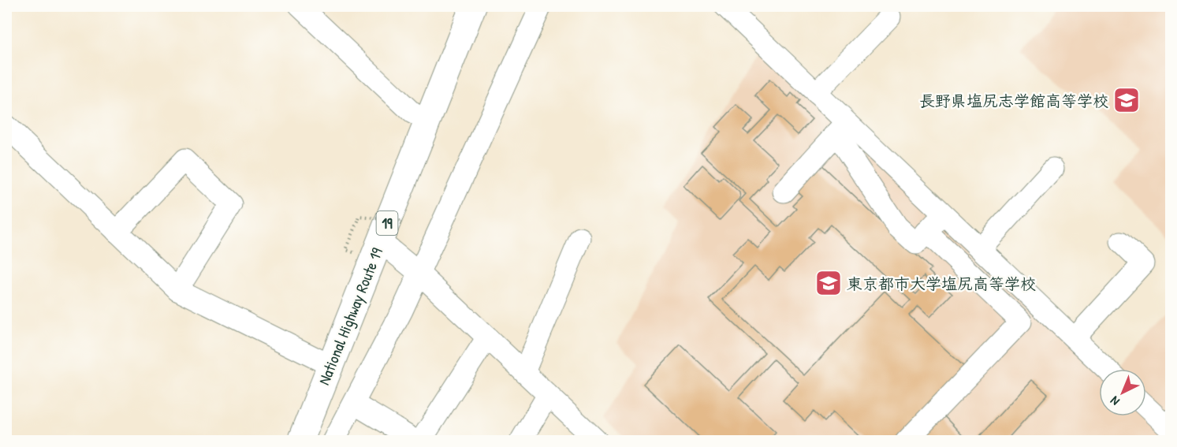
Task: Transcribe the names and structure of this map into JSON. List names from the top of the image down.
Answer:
{
  "streets": {
    "highway": ["19", "National Highway Route 19"]
  },
  "places": {
    "school or university": ["長野県塩尻志学館高等学校", "東京都市大学塩尻高等学校"]
  },
  "north": "bottom left"
}
